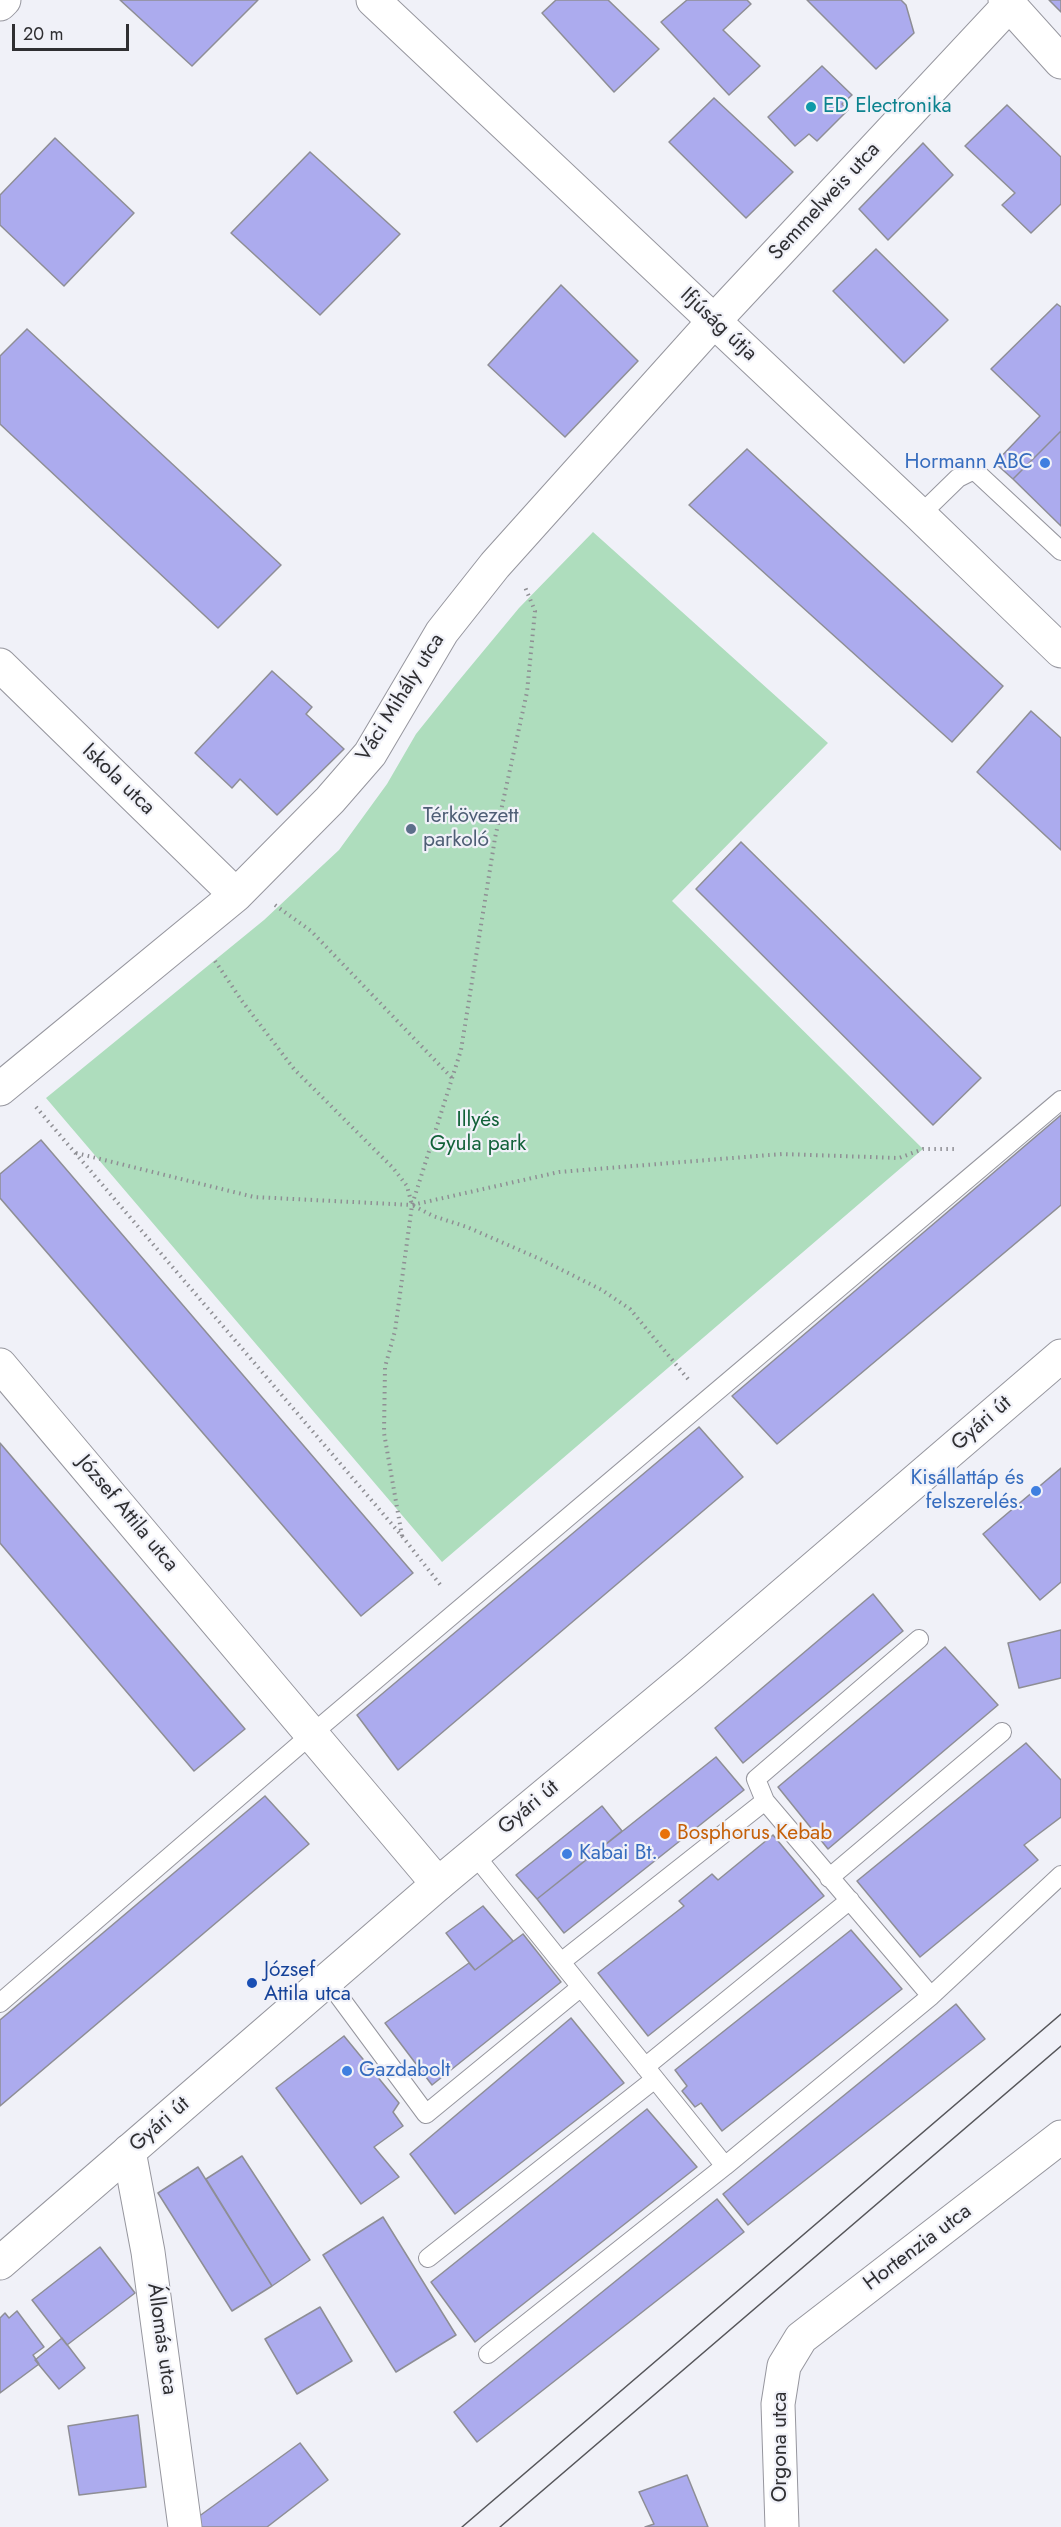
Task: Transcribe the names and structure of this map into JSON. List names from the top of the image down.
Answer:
{
  "streets": {
    "street": [
      "Semmelweis utca",
      "Ifjúság útja",
      "Váci Mihály utca",
      "Iskola utca",
      "Gyári út",
      "József Attila utca",
      "Hortenzia utca",
      "Állomás utca",
      "Orgona utca"
    ]
  },
  "crossings": [
    ["Semmelweis utca", "Ifjúság útja"],
    ["Semmelweis utca", "Váci Mihály utca"],
    ["Ifjúság útja", "Váci Mihály utca"],
    ["Váci Mihály utca", "Iskola utca"],
    ["Gyári út", "József Attila utca"],
    ["Gyári út", "Állomás utca"],
    ["Hortenzia utca", "Orgona utca"]
  ],
  "parks": ["Illyés Gyula park"],
  "places": [
    "ED Electronika",
    "Hormann ABC",
    "Térkövezett parkoló",
    "Kisállattáp és felszerelés.",
    "Bosphorus Kebab",
    "Kabai Bt.",
    "József Attila utca",
    "Gazdabolt"
  ],
  "scale_bar": "20 m"
}
